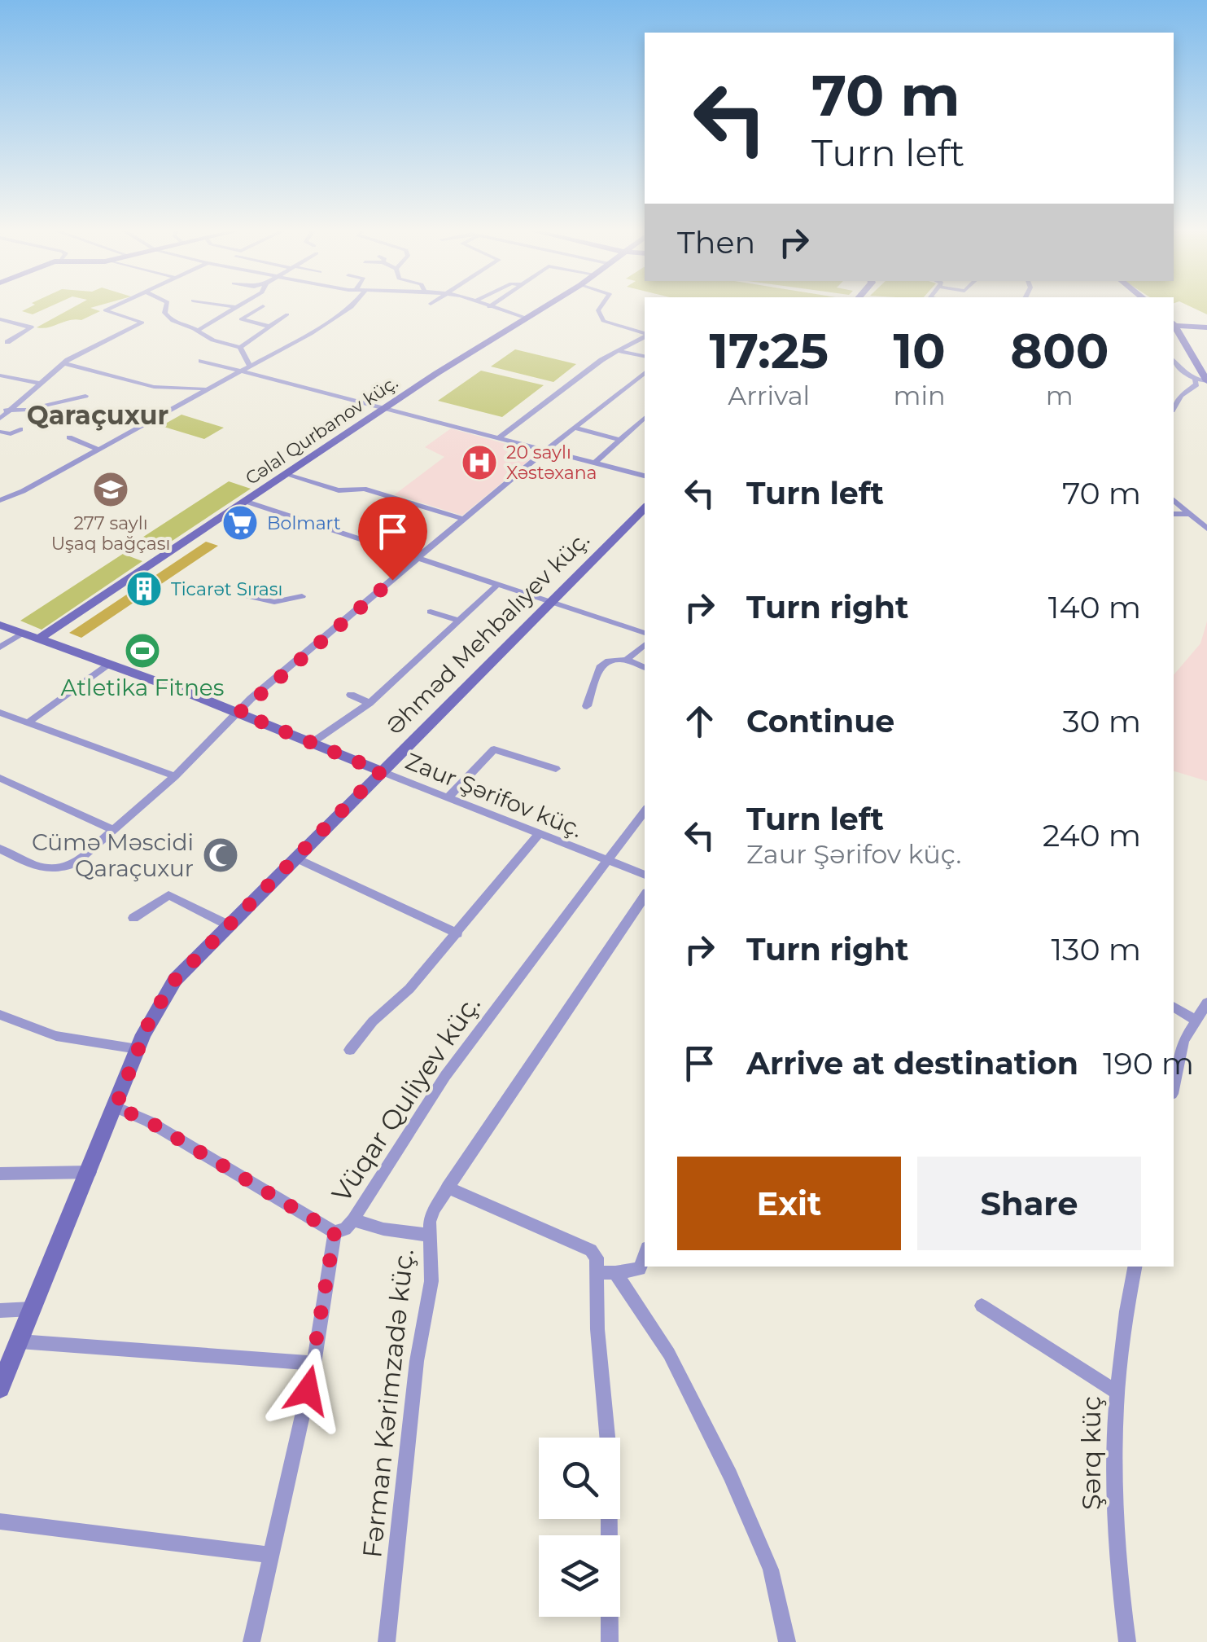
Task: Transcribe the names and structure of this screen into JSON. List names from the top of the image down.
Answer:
{
  "streets": {
    "street": [
      "Cəlal Qurbanov küç.",
      "Əhməd Mehbalıyev küç.",
      "Zaur Şərifov küç.",
      "Vüqar Quliyev küç.",
      "Fərman Kərimzadə küç.",
      "Şərq küç"
    ]
  },
  "crossings": [
    ["Cəlal Qurbanov küç.", "Zaur Şərifov küç."],
    ["Əhməd Mehbalıyev küç.", "Zaur Şərifov küç."],
    ["Zaur Şərifov küç.", "Vüqar Quliyev küç."]
  ],
  "districts": ["Qaraçuxur"],
  "places": {
    "hospital": ["20 saylı Xəstəxana"],
    "school or university": ["277 saylı Uşaq bağçası"],
    "supermarket": ["Bolmart"],
    "building": ["Ticarət Sırası"],
    "sports": ["Atletika Fitnes"],
    "mosque": ["Cümə Məscidi Qaraçuxur"]
  },
  "page": {
    "turn": ["70 m", "Turn left"],
    "then": "Then",
    "eta": [
      "17:25",
      "Arrival",
      "10",
      "min",
      "800",
      "m"
    ],
    "list": [
      {
        "name": "Turn left",
        "value": "70 m"
      },
      {
        "name": "Turn right",
        "value": "140 m"
      },
      {
        "name": "Continue",
        "value": "30 m"
      },
      {
        "name": "Turn left",
        "note": "Zaur Şərifov küç.",
        "value": "240 m"
      },
      {
        "name": "Turn right",
        "value": "130 m"
      },
      {
        "name": "Arrive at destination",
        "value": "190 m"
      }
    ],
    "buttons": ["Exit", "Share"]
  }
}
